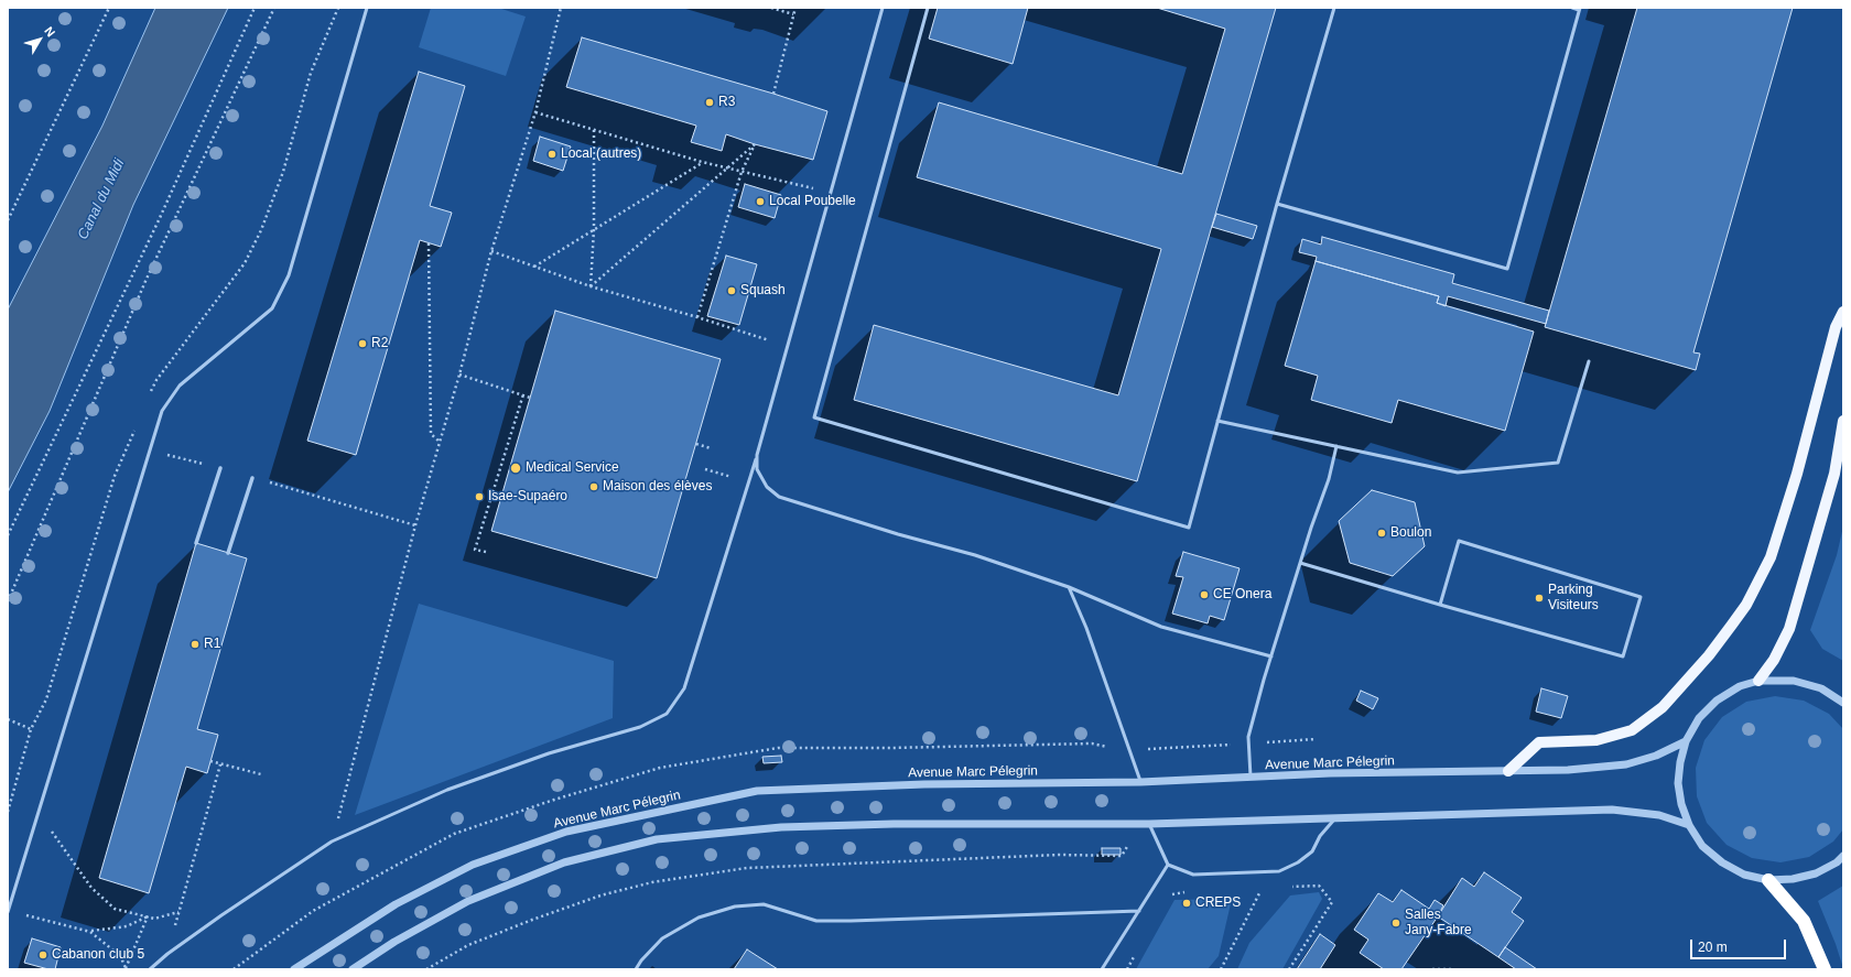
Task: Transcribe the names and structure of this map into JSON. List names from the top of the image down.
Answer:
{
  "streets": {
    "street": ["Avenue Marc Pélegrin"]
  },
  "water": ["Canal du Midi"],
  "places": [
    "R3",
    "Local (autres)",
    "Local Poubelle",
    "Squash",
    "R2",
    "Medical Service",
    "Maison des élèves",
    "Isae-Supaéro",
    "Boulon",
    "CE Onera",
    "Parking Visiteurs",
    "R1",
    "CREPS",
    "Salles Jany-Fabre",
    "Cabanon club 5"
  ],
  "scale_bar": "20 m",
  "north": "top right"
}
